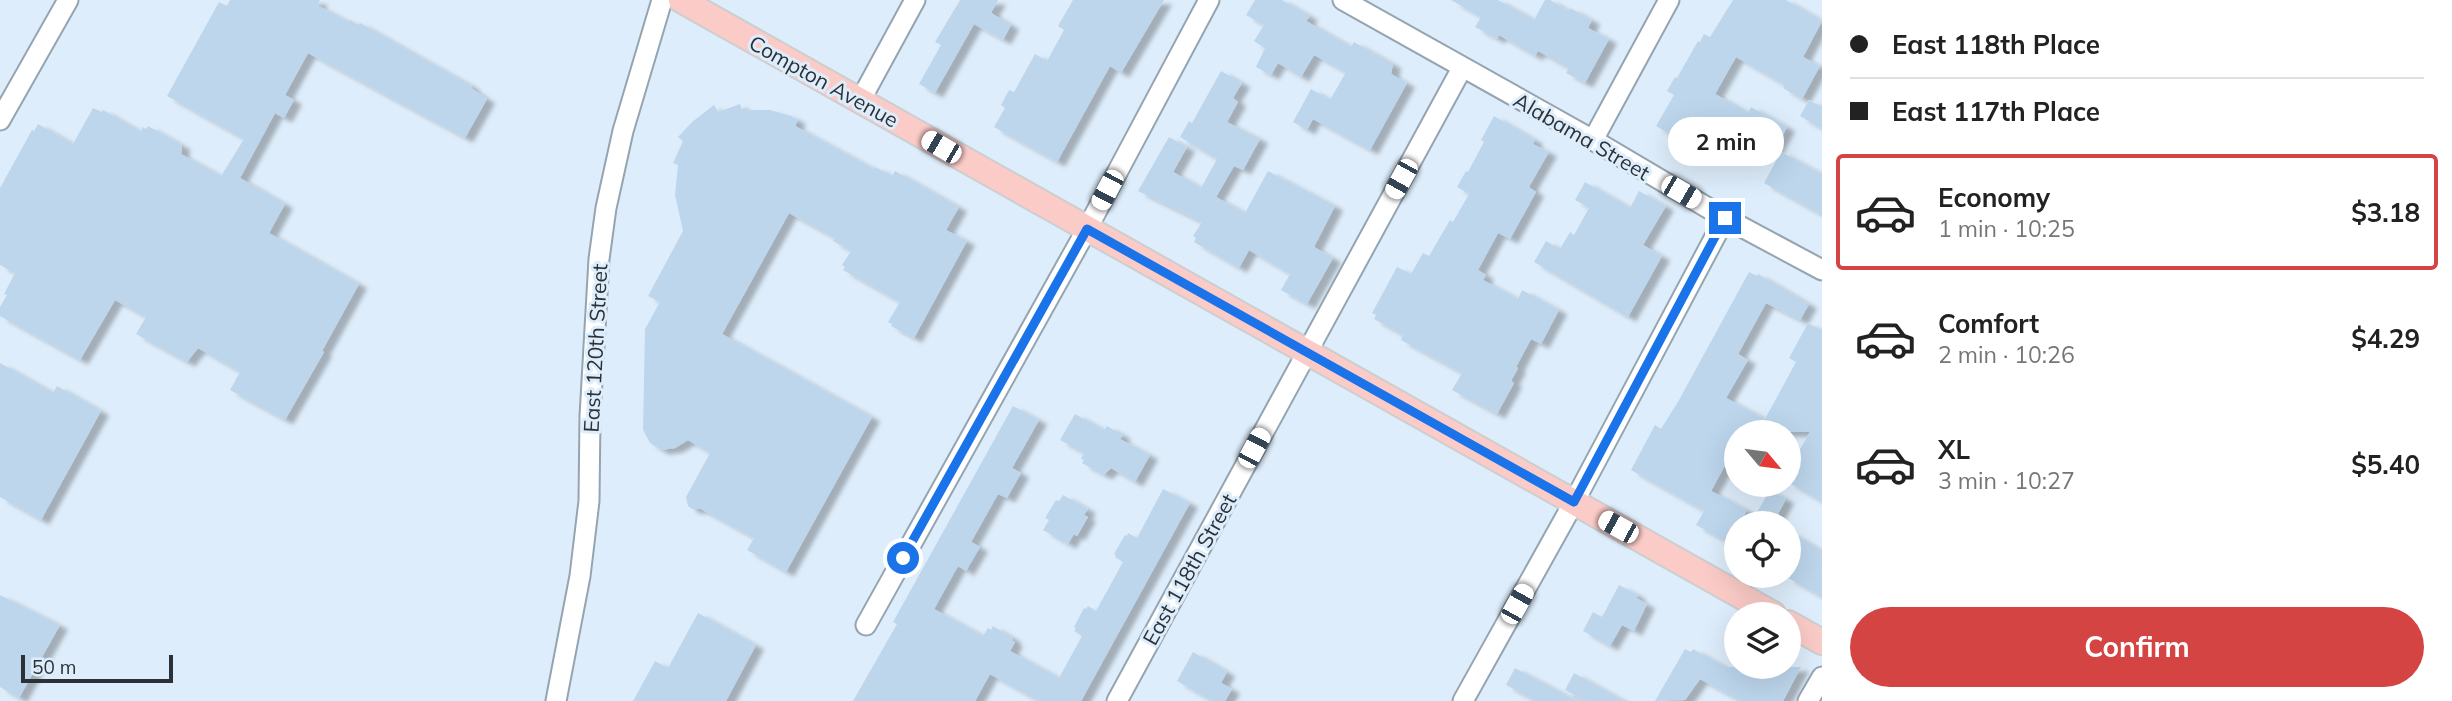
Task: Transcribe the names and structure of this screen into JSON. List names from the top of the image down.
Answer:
{
  "streets": {
    "main road": ["Compton Avenue"],
    "street": ["Alabama Street", "East 120th Street", "East 118th Street"]
  },
  "crossings": [
    ["Compton Avenue", "East 118th Street"],
    ["Alabama Street", "East 118th Street"]
  ],
  "scale_bar": "50 m",
  "north": "bottom right",
  "page": {
    "banner": ["East 118th Place", "East 117th Place"],
    "bubble": "2 min",
    "list": [
      {
        "name": "Economy",
        "note": "1 min · 10:25",
        "value": "$3.18"
      },
      {
        "name": "Comfort",
        "note": "2 min · 10:26",
        "value": "$4.29"
      },
      {
        "name": "XL",
        "note": "3 min · 10:27",
        "value": "$5.40"
      }
    ],
    "buttons": "Confirm",
    "scale": "50 m"
  }
}
